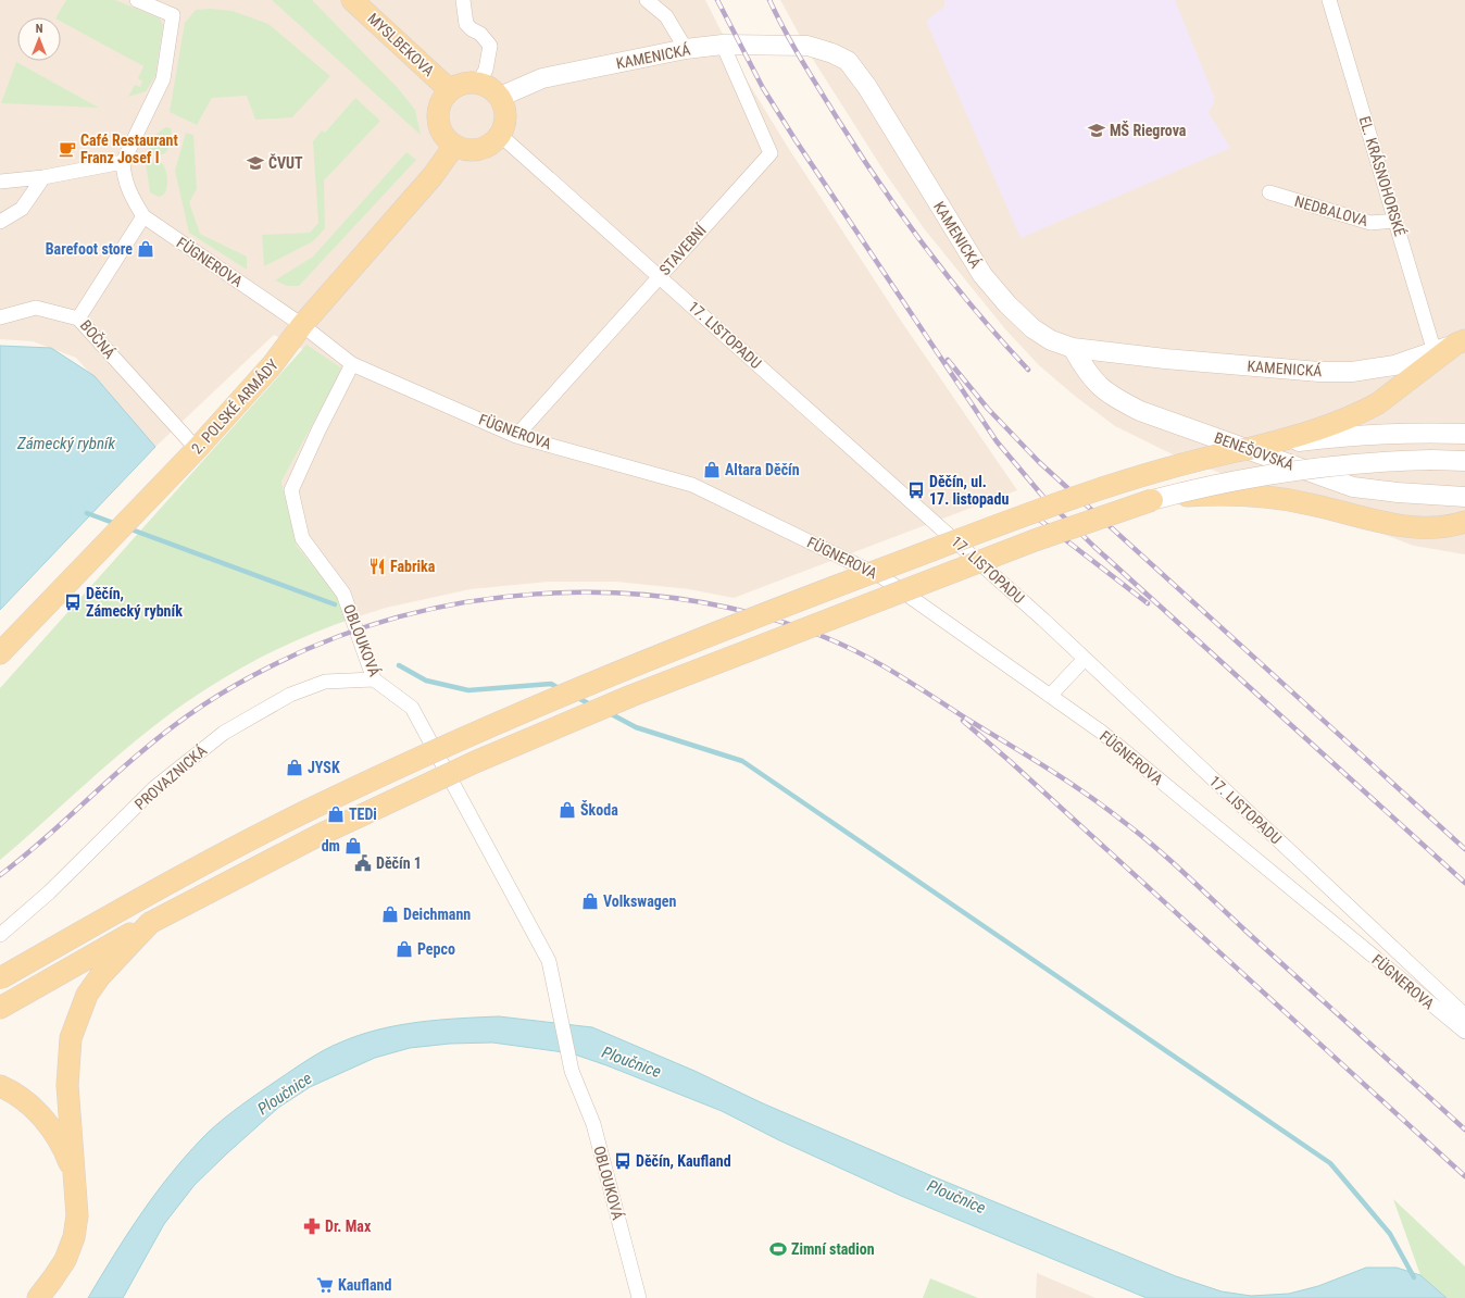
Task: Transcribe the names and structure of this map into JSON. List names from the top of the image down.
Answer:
{
  "streets": {
    "main road": ["MYSLBEKOVA", "2. POLSKÉ ARMÁDY"],
    "street": [
      "KAMENICKÁ",
      "EL. KRÁSNOHORSKÉ",
      "NEDBALOVA",
      "STAVEBNÍ",
      "FÜGNEROVA",
      "17. LISTOPADU",
      "BOČNÁ",
      "BENEŠOVSKÁ",
      "OBLOUKOVÁ",
      "PROVAZNICKÁ"
    ]
  },
  "crossings": [
    ["MYSLBEKOVA", "KAMENICKÁ"],
    ["MYSLBEKOVA", "17. LISTOPADU"],
    ["MYSLBEKOVA", "2. POLSKÉ ARMÁDY"],
    ["KAMENICKÁ", "EL. KRÁSNOHORSKÉ"],
    ["KAMENICKÁ", "STAVEBNÍ"],
    ["KAMENICKÁ", "17. LISTOPADU"],
    ["KAMENICKÁ", "2. POLSKÉ ARMÁDY"],
    ["KAMENICKÁ", "BENEŠOVSKÁ"],
    ["EL. KRÁSNOHORSKÉ", "NEDBALOVA"],
    ["STAVEBNÍ", "FÜGNEROVA"],
    ["STAVEBNÍ", "17. LISTOPADU"],
    ["FÜGNEROVA", "BOČNÁ"],
    ["FÜGNEROVA", "2. POLSKÉ ARMÁDY"],
    ["FÜGNEROVA", "OBLOUKOVÁ"],
    ["17. LISTOPADU", "2. POLSKÉ ARMÁDY"],
    ["BOČNÁ", "2. POLSKÉ ARMÁDY"],
    ["OBLOUKOVÁ", "PROVAZNICKÁ"]
  ],
  "water": ["Zámecký rybník", "Ploučnice"],
  "places": {
    "school or university": ["MŠ Riegrova", "ČVUT"],
    "cafe": ["Café Restaurant Franz Josef I"],
    "shop": [
      "Barefoot store",
      "Altara Děčín",
      "JYSK",
      "Škoda",
      "TEDi",
      "dm",
      "Volkswagen",
      "Deichmann",
      "Pepco"
    ],
    "bus stop": ["Děčín, ul. 17. listopadu", "Děčín, Zámecký rybník", "Děčín, Kaufland"],
    "restaurant": ["Fabrika"],
    "public building": ["Děčín 1"],
    "pharmacy": ["Dr. Max"],
    "sports": ["Zimní stadion"],
    "supermarket": ["Kaufland"]
  },
  "north": "top"
}
